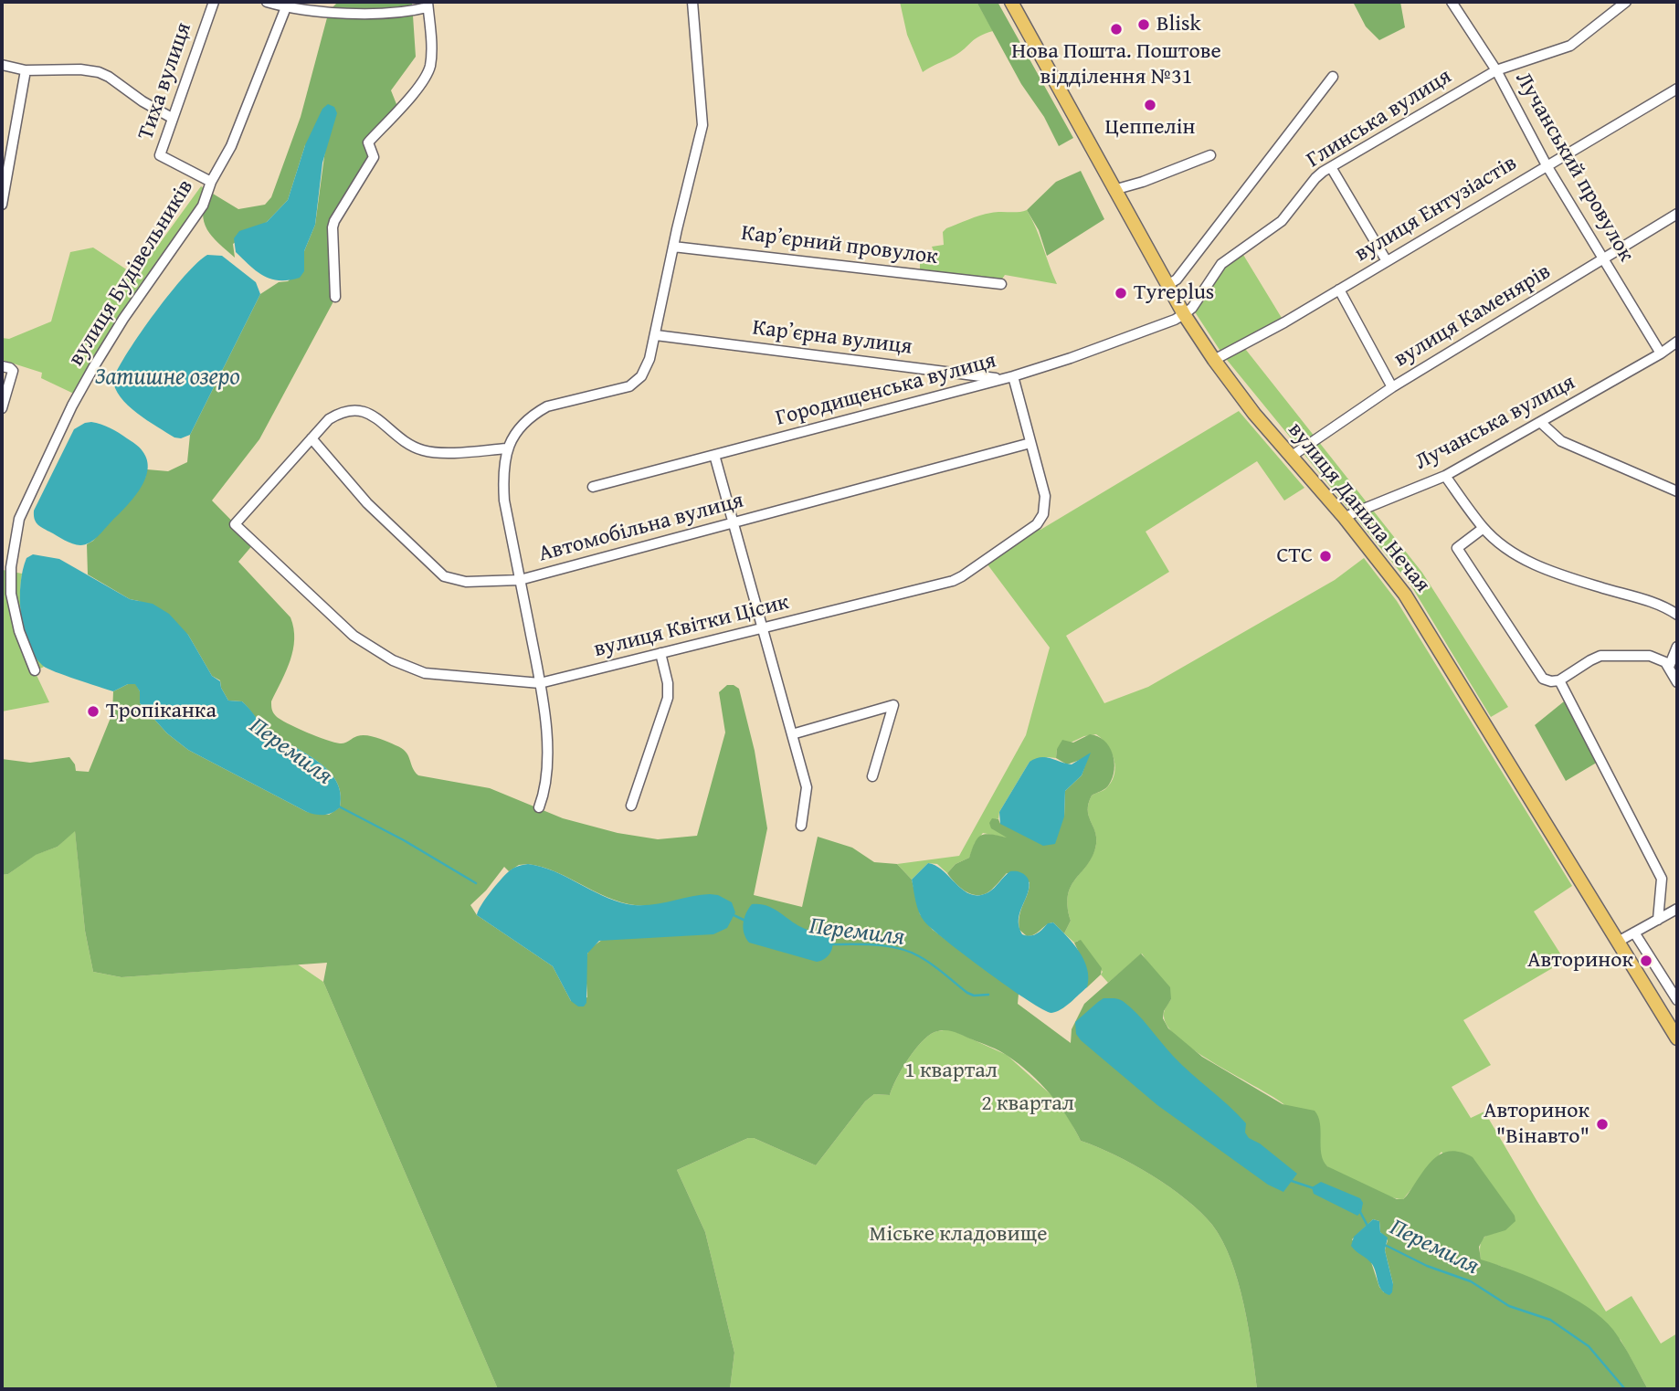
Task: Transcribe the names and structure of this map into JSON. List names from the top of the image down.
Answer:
{
  "streets": {
    "main road": ["вулиця Данила Нечая"],
    "street": [
      "Тиха вулиця",
      "Глинська вулиця",
      "Лучанський провулок",
      "вулиця Ентузіастів",
      "Карʼєрний провулок",
      "вулиця Будівельників",
      "вулиця Каменярів",
      "Карʼєрна вулиця",
      "Городищенська вулиця",
      "Лучанська вулиця",
      "Автомобільна вулиця",
      "вулиця Квітки Цісик"
    ]
  },
  "crossings": [
    ["Тиха вулиця", "вулиця Будівельників"],
    ["Глинська вулиця", "Лучанський провулок"],
    ["Глинська вулиця", "Городищенська вулиця"],
    ["Глинська вулиця", "вулиця Данила Нечая"],
    ["Лучанський провулок", "вулиця Ентузіастів"],
    ["Лучанський провулок", "вулиця Каменярів"],
    ["Лучанський провулок", "Лучанська вулиця"],
    ["вулиця Ентузіастів", "вулиця Данила Нечая"],
    ["вулиця Каменярів", "вулиця Данила Нечая"],
    ["Карʼєрна вулиця", "Городищенська вулиця"],
    ["Карʼєрна вулиця", "вулиця Квітки Цісик"],
    ["Городищенська вулиця", "вулиця Данила Нечая"],
    ["Городищенська вулиця", "вулиця Квітки Цісик"],
    ["Лучанська вулиця", "вулиця Данила Нечая"],
    ["Автомобільна вулиця", "вулиця Квітки Цісик"]
  ],
  "water": ["Затишне озеро", "Перемиля"],
  "parks": ["1 квартал", "2 квартал", "Міське кладовище"],
  "places": [
    "Blisk",
    "Нова Пошта. Поштове відділення №31",
    "Цеппелін",
    "Tyreplus",
    "СТС",
    "Тропіканка",
    "Авторинок",
    "Авторинок \"Вінавто\""
  ]
}
